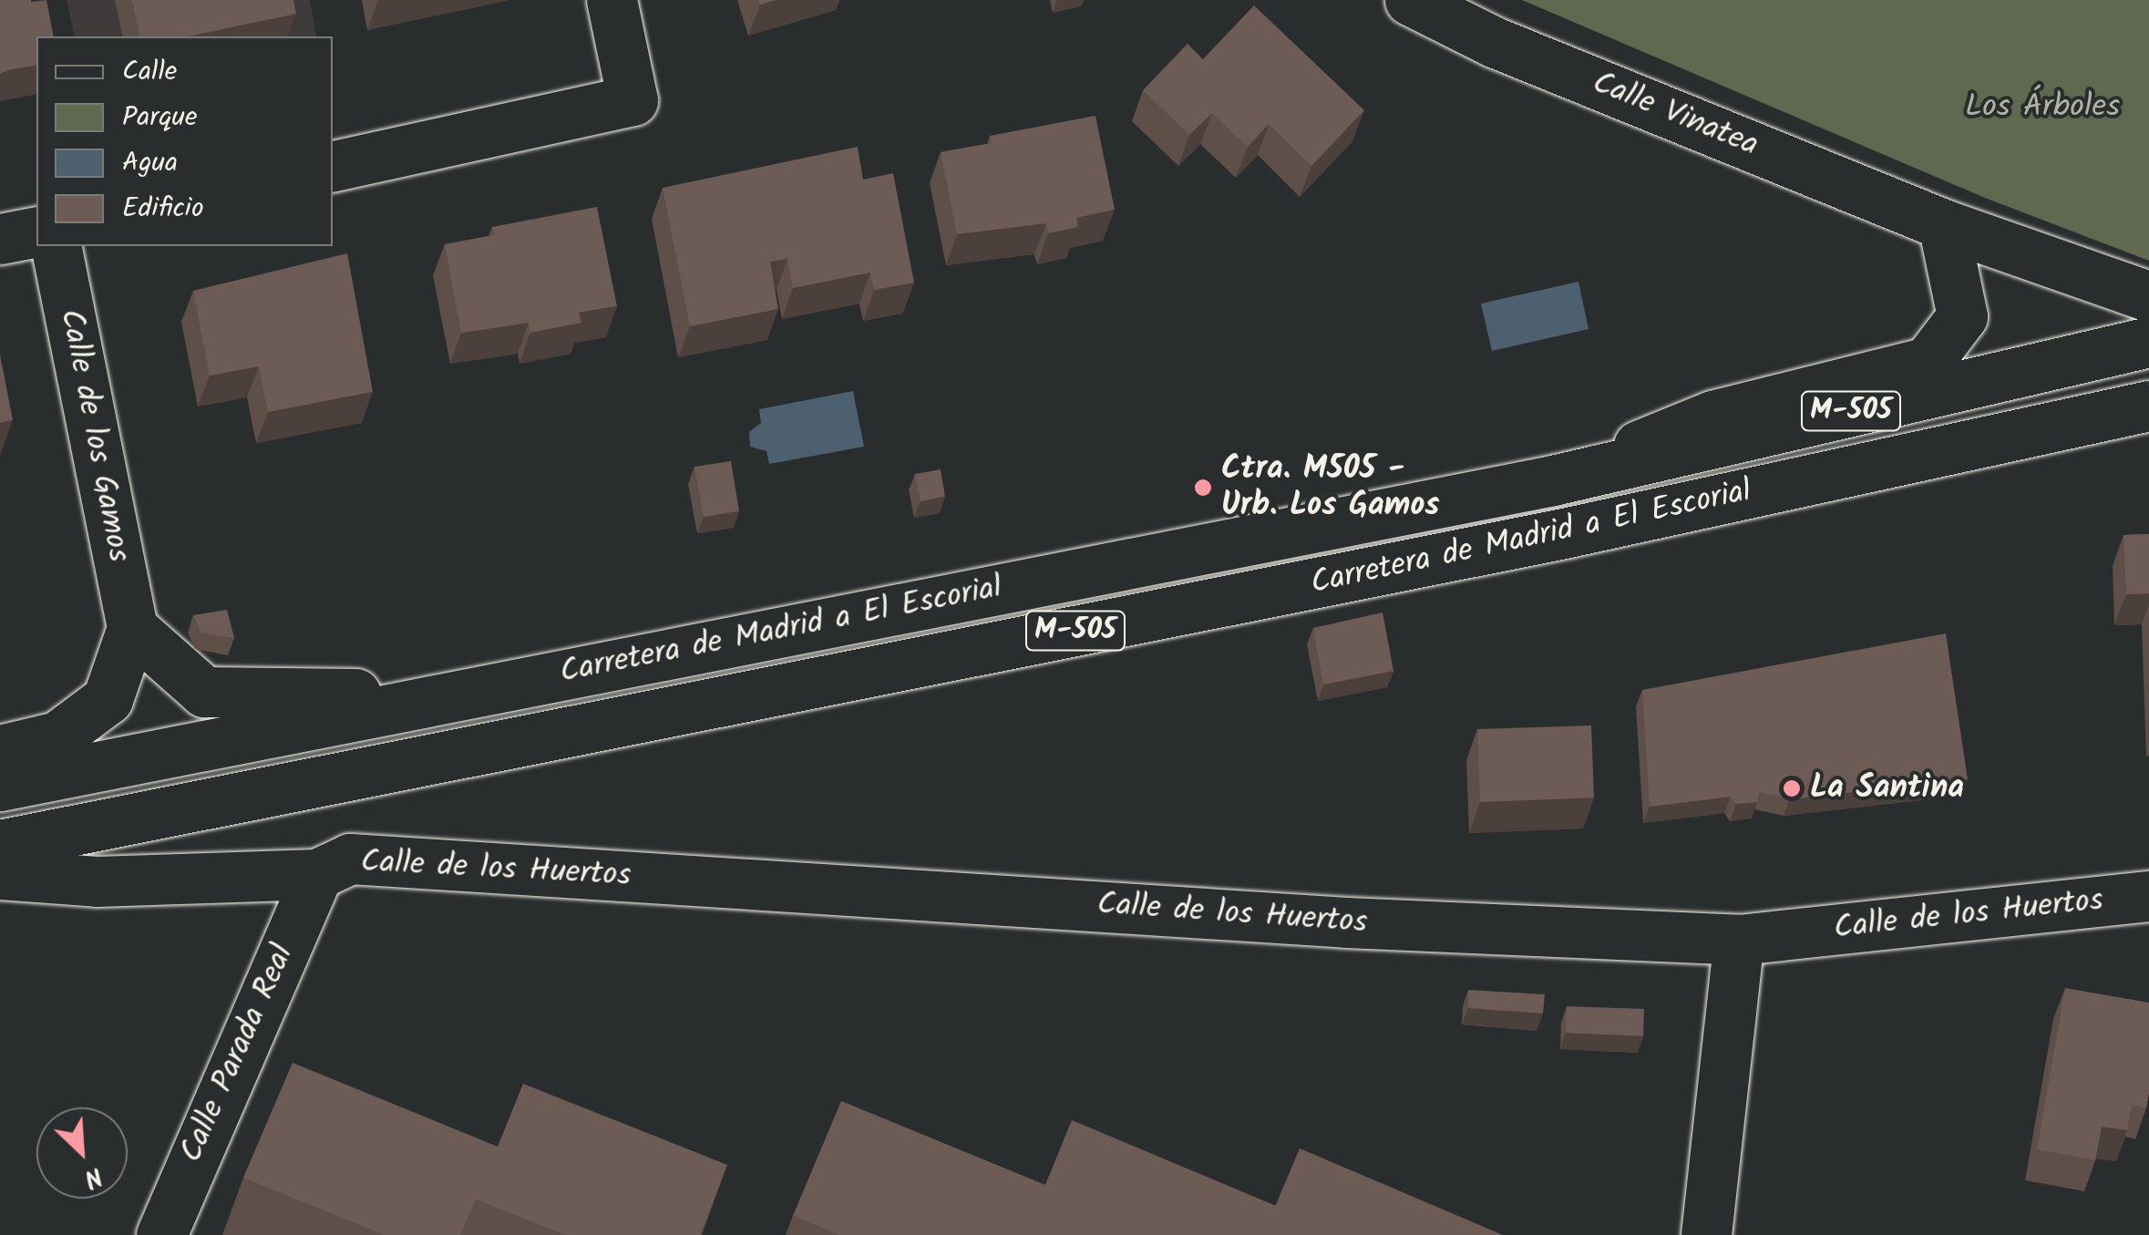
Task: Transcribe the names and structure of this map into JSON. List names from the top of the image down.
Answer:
{
  "streets": {
    "main road": [
      "Calle Vinatea",
      "M-505",
      "Calle de los Gamos",
      "Carretera de Madrid a El Escorial",
      "Calle de los Huertos",
      "Calle Parada Real"
    ]
  },
  "crossings": [
    ["Calle de los Huertos", "Calle Parada Real"]
  ],
  "parks": ["Los Árboles"],
  "places": ["Ctra. M505 - Urb. Los Gamos", "La Santina"],
  "legend": [
    "Calle",
    "Parque",
    "Agua",
    "Edificio"
  ],
  "north": "bottom right"
}
